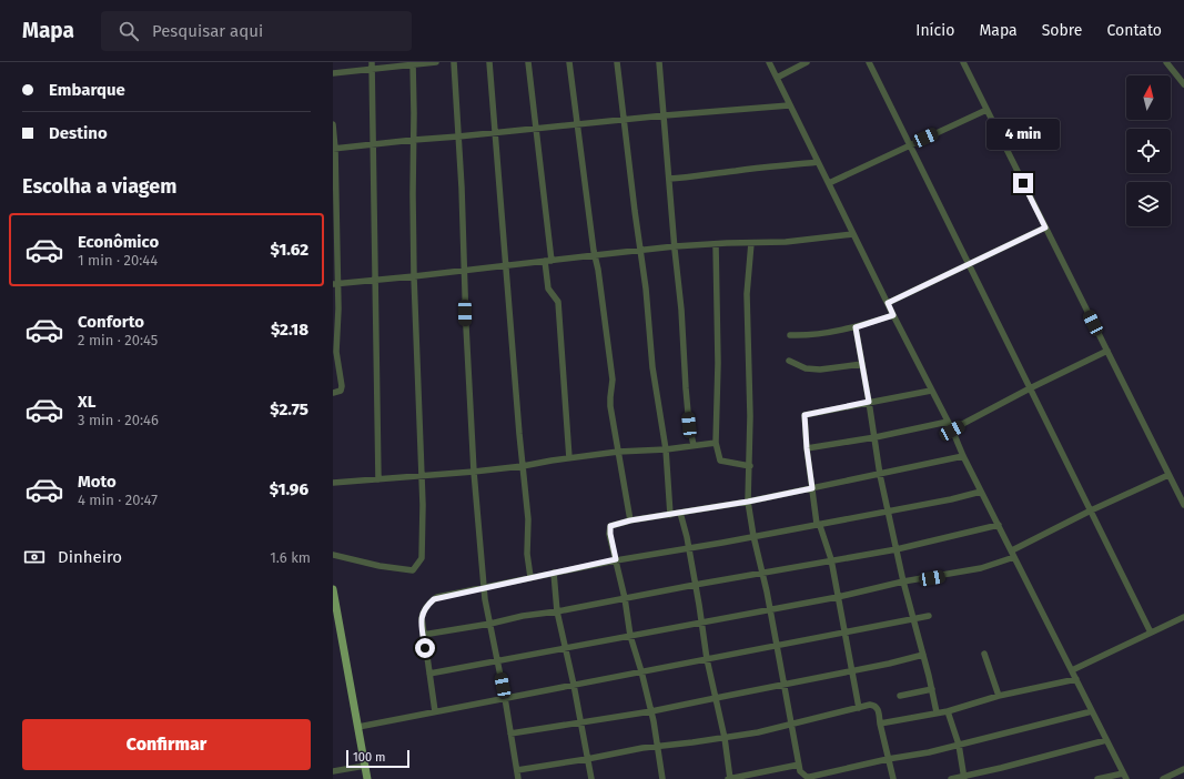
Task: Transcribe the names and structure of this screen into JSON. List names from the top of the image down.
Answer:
{
  "scale_bar": "100 m",
  "north": "top",
  "page": {
    "header": "Mapa",
    "search": "Pesquisar aqui",
    "nav": [
      "Início",
      "Mapa",
      "Sobre",
      "Contato"
    ],
    "banner": ["Embarque", "Destino"],
    "bubble": "4 min",
    "heading": "Escolha a viagem",
    "list": [
      {
        "name": "Econômico",
        "note": "1 min · 20:44",
        "value": "$1.62"
      },
      {
        "name": "Conforto",
        "note": "2 min · 20:45",
        "value": "$2.18"
      },
      {
        "name": "XL",
        "note": "3 min · 20:46",
        "value": "$2.75"
      },
      {
        "name": "Moto",
        "note": "4 min · 20:47",
        "value": "$1.96"
      }
    ],
    "pay": ["Dinheiro", "1.6 km"],
    "buttons": "Confirmar",
    "scale": "100 m"
  }
}
